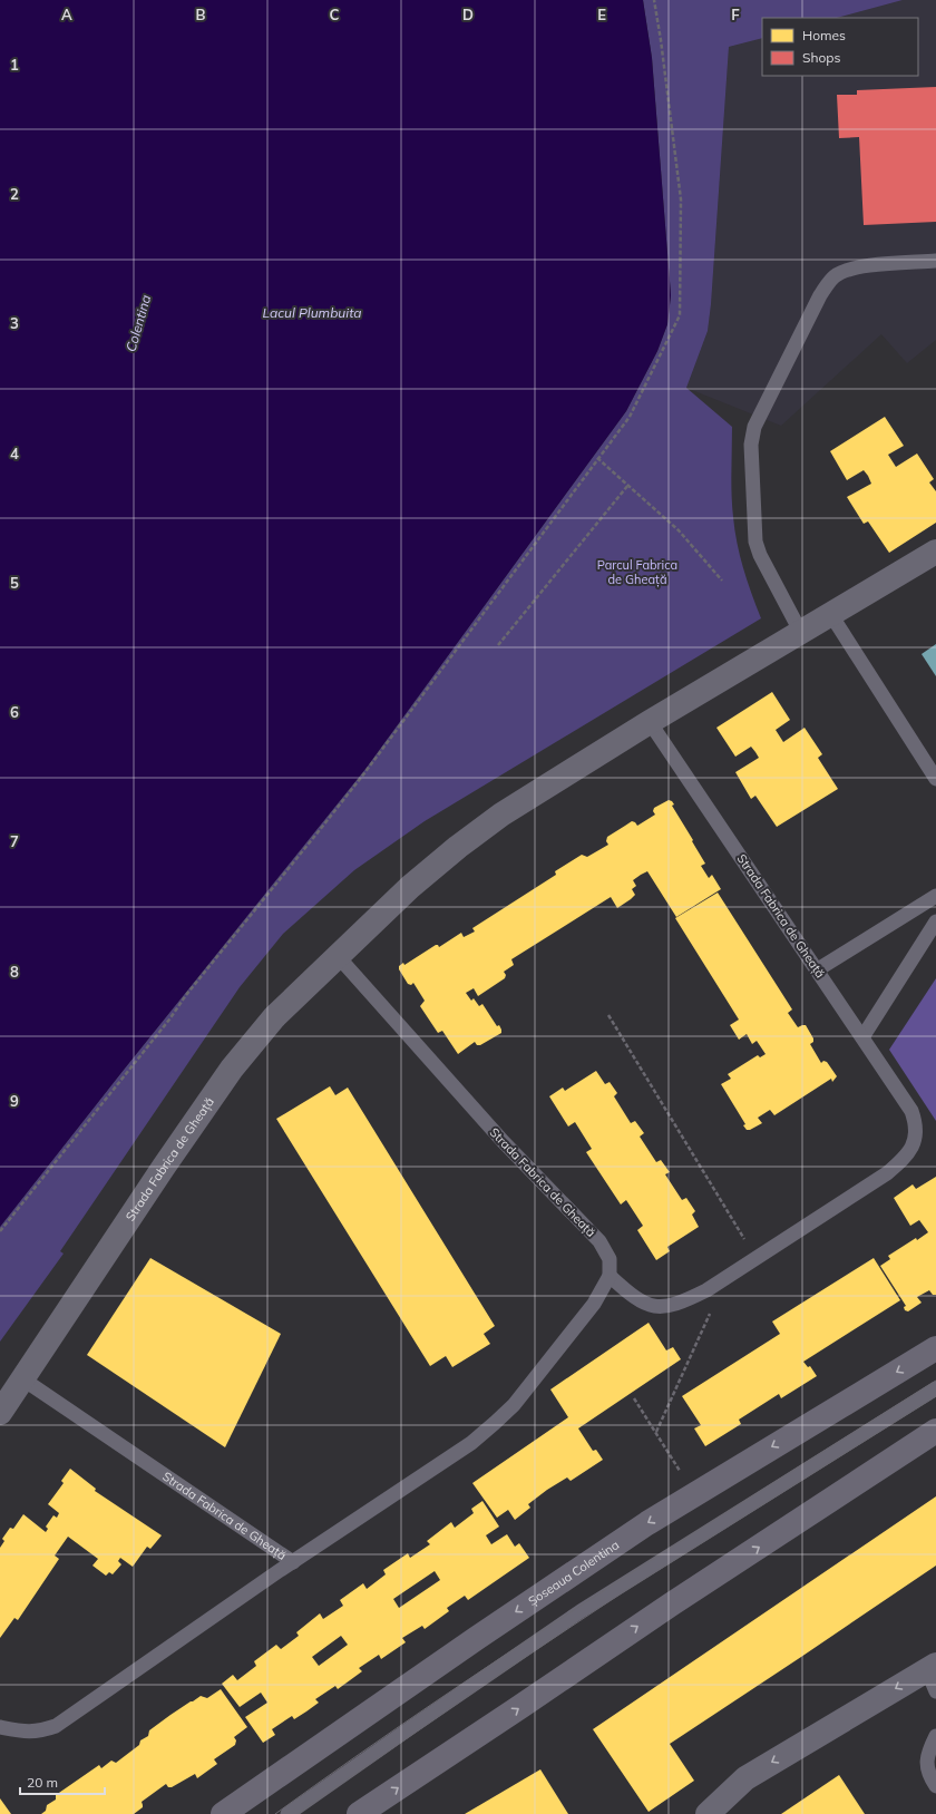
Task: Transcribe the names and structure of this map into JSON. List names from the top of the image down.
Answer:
{
  "streets": {
    "main road": ["Șoseaua Colentina"],
    "street": ["Strada Fabrica de Gheață"]
  },
  "water": ["Lacul Plumbuita", "Colentina"],
  "parks": ["Parcul Fabrica de Gheață"],
  "legend": ["Homes", "Shops"],
  "scale_bar": "20 m",
  "grid": {
    "columns": [
      "A",
      "B",
      "C",
      "D",
      "E",
      "F"
    ],
    "rows": [
      "1",
      "2",
      "3",
      "4",
      "5",
      "6",
      "7",
      "8",
      "9"
    ]
  }
}
